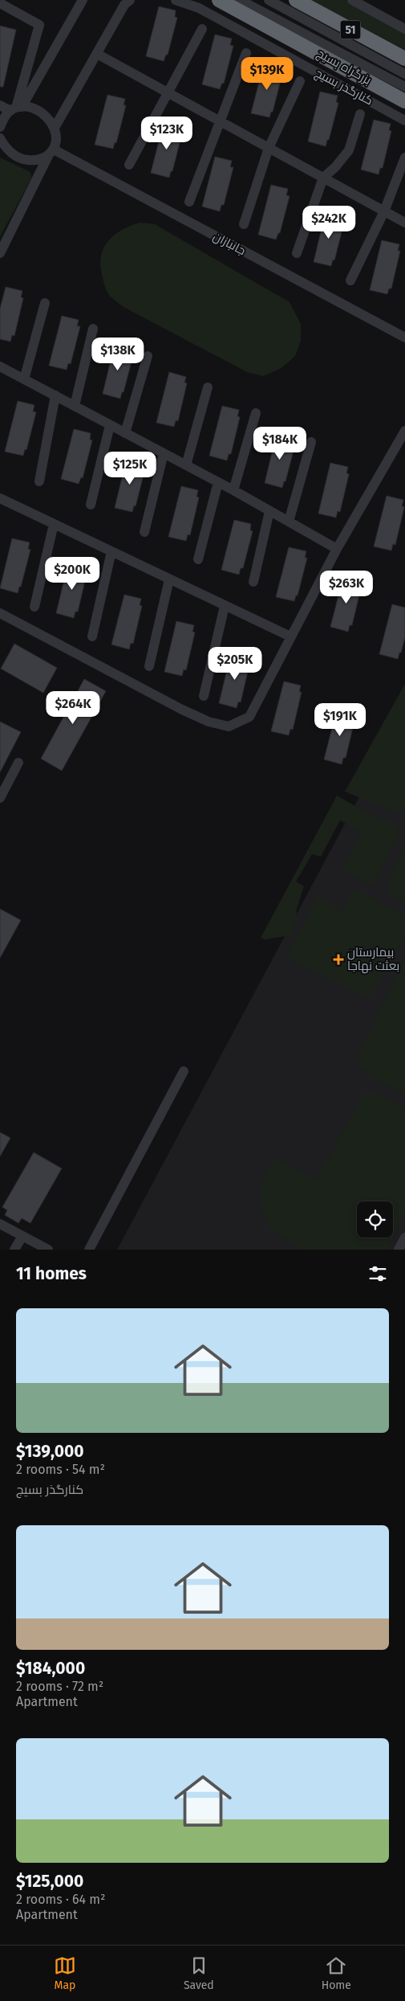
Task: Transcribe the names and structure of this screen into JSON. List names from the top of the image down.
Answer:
{
  "streets": {
    "highway": ["51", "بزرگراه بسیج"],
    "street": ["کنارگذر بسیج", "جانبازان"]
  },
  "places": {
    "health": ["بیمارستان بعثت نهاجا"]
  },
  "page": {
    "price": [
      "$139K",
      "$123K",
      "$242K",
      "$138K",
      "$184K",
      "$125K",
      "$200K",
      "$263K",
      "$205K",
      "$264K",
      "$191K"
    ],
    "heading": "11 homes",
    "list": [
      {
        "name": "$139,000",
        "note": "2 rooms · 54 m² · کنارگذر بسیج"
      },
      {
        "name": "$184,000",
        "note": "2 rooms · 72 m² · Apartment"
      },
      {
        "name": "$125,000",
        "note": "2 rooms · 64 m² · Apartment"
      }
    ],
    "tabs": ["Map", "Saved", "Home"]
  }
}
